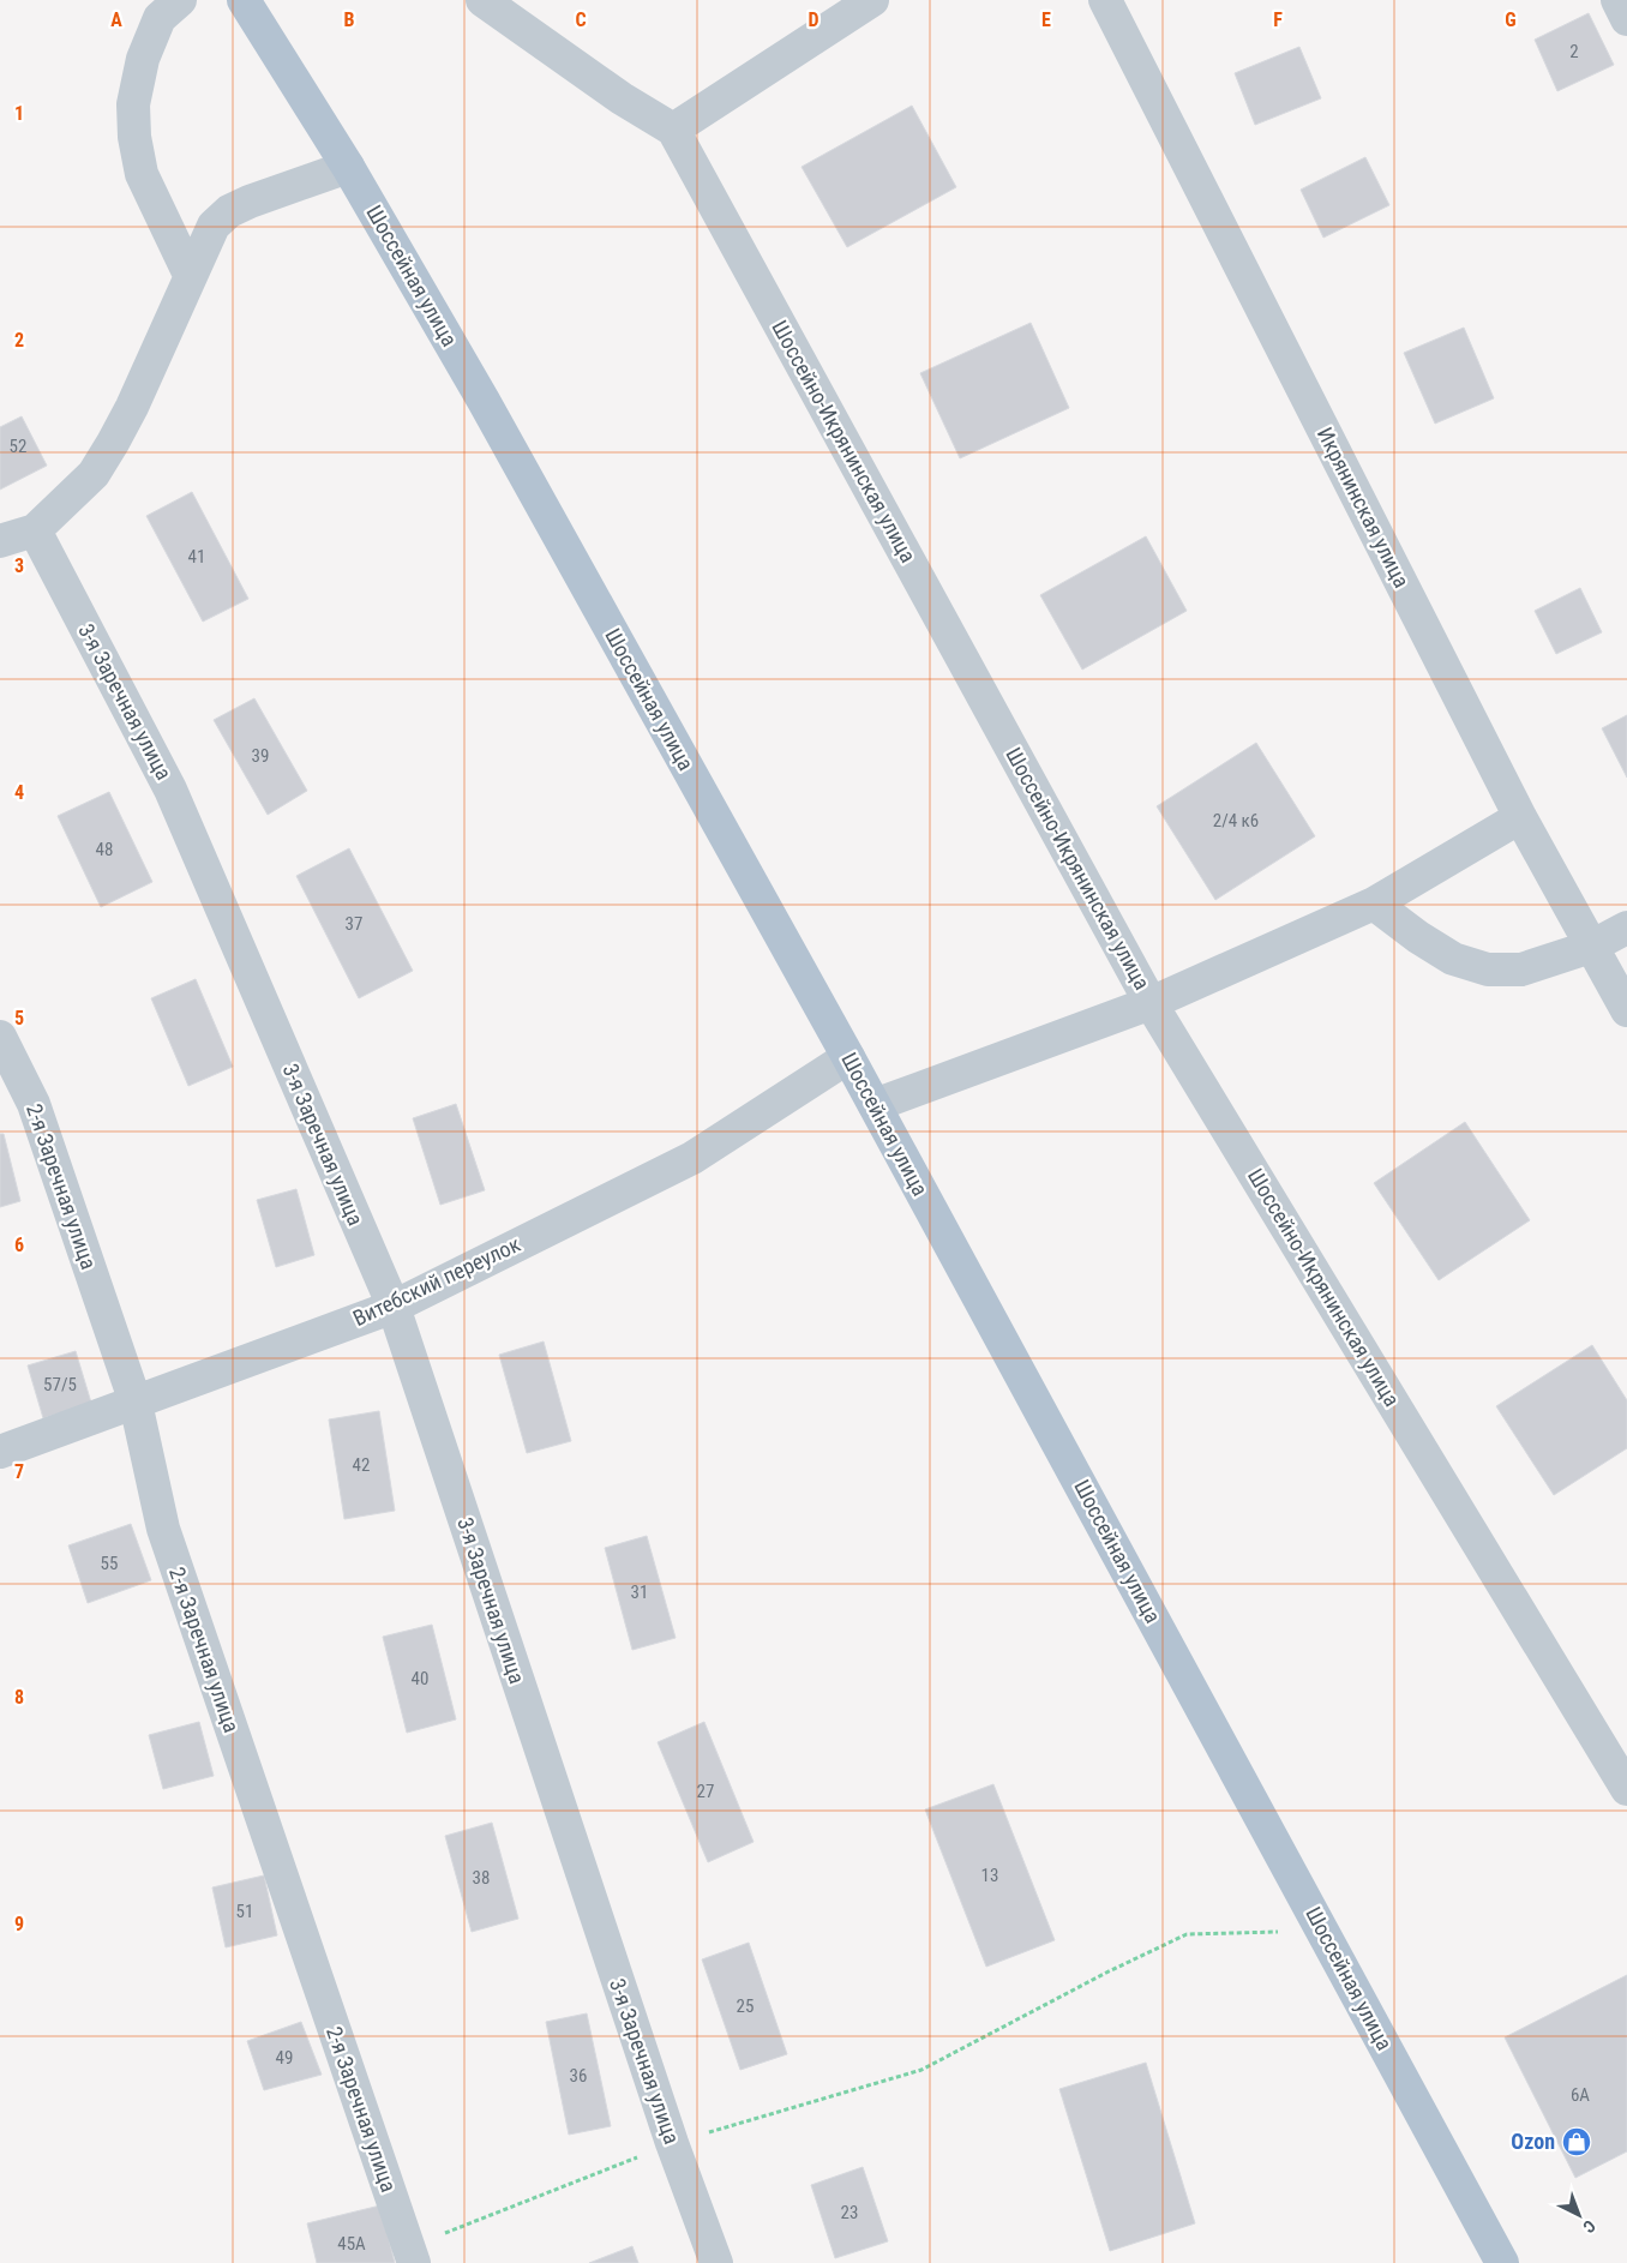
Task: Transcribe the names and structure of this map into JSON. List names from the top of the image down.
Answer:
{
  "streets": {
    "main road": ["Шоссейная улица"],
    "street": [
      "Шоссейно-Икрянинская улица",
      "Икрянинская улица",
      "3-я Заречная улица",
      "2-я Заречная улица",
      "Витебский переулок"
    ]
  },
  "crossings": [
    ["Шоссейная улица", "Витебский переулок"],
    ["3-я Заречная улица", "Витебский переулок"],
    ["2-я Заречная улица", "Витебский переулок"]
  ],
  "places": {
    "shop": ["Ozon"]
  },
  "house_numbers": [
    "2",
    "52",
    "41",
    "39",
    "2/4 к6",
    "48",
    "37",
    "57/5",
    "42",
    "55",
    "31",
    "40",
    "27",
    "13",
    "38",
    "51",
    "25",
    "49",
    "36",
    "6А",
    "23",
    "45А"
  ],
  "north": "bottom right",
  "grid": {
    "columns": [
      "A",
      "B",
      "C",
      "D",
      "E",
      "F",
      "G"
    ],
    "rows": [
      "1",
      "2",
      "3",
      "4",
      "5",
      "6",
      "7",
      "8",
      "9"
    ]
  }
}
